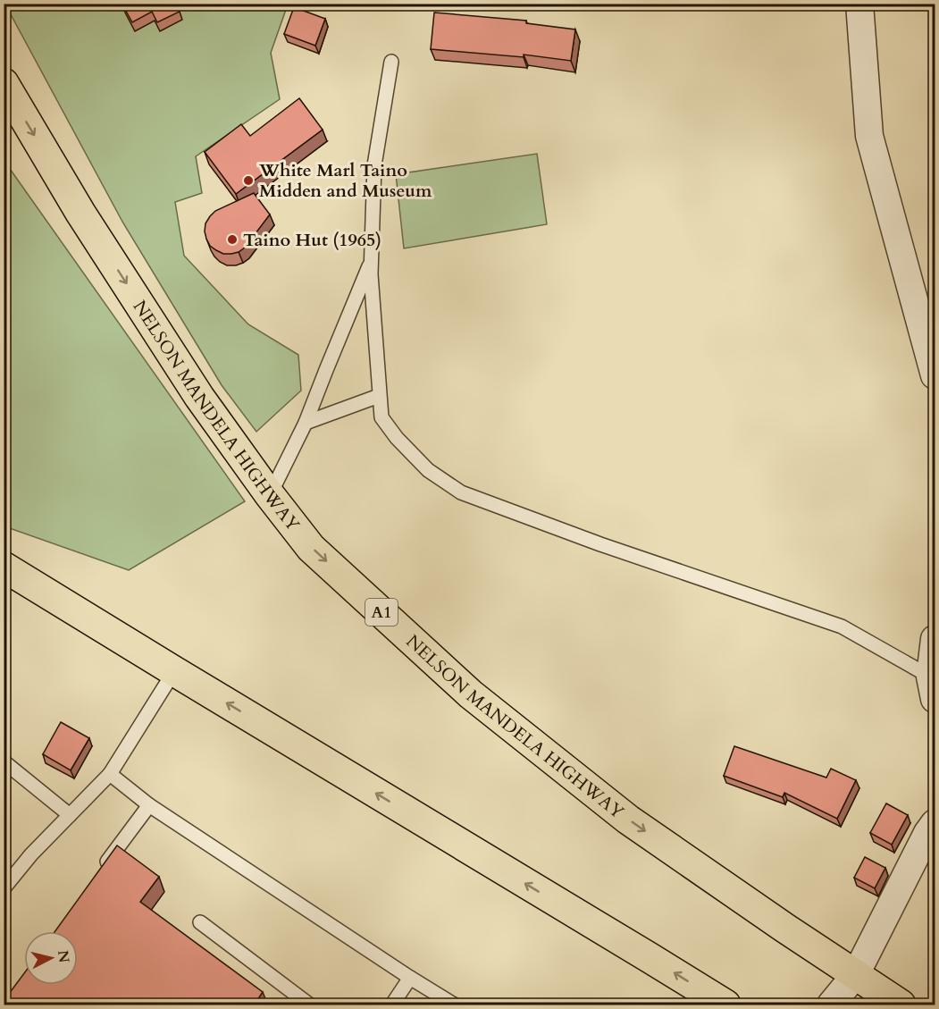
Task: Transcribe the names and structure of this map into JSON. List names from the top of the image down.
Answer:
{
  "streets": {
    "highway": ["NELSON MANDELA HIGHWAY", "A1"]
  },
  "places": ["White Marl Taino Midden and Museum", "Taino Hut (1965)"],
  "north": "right"
}
